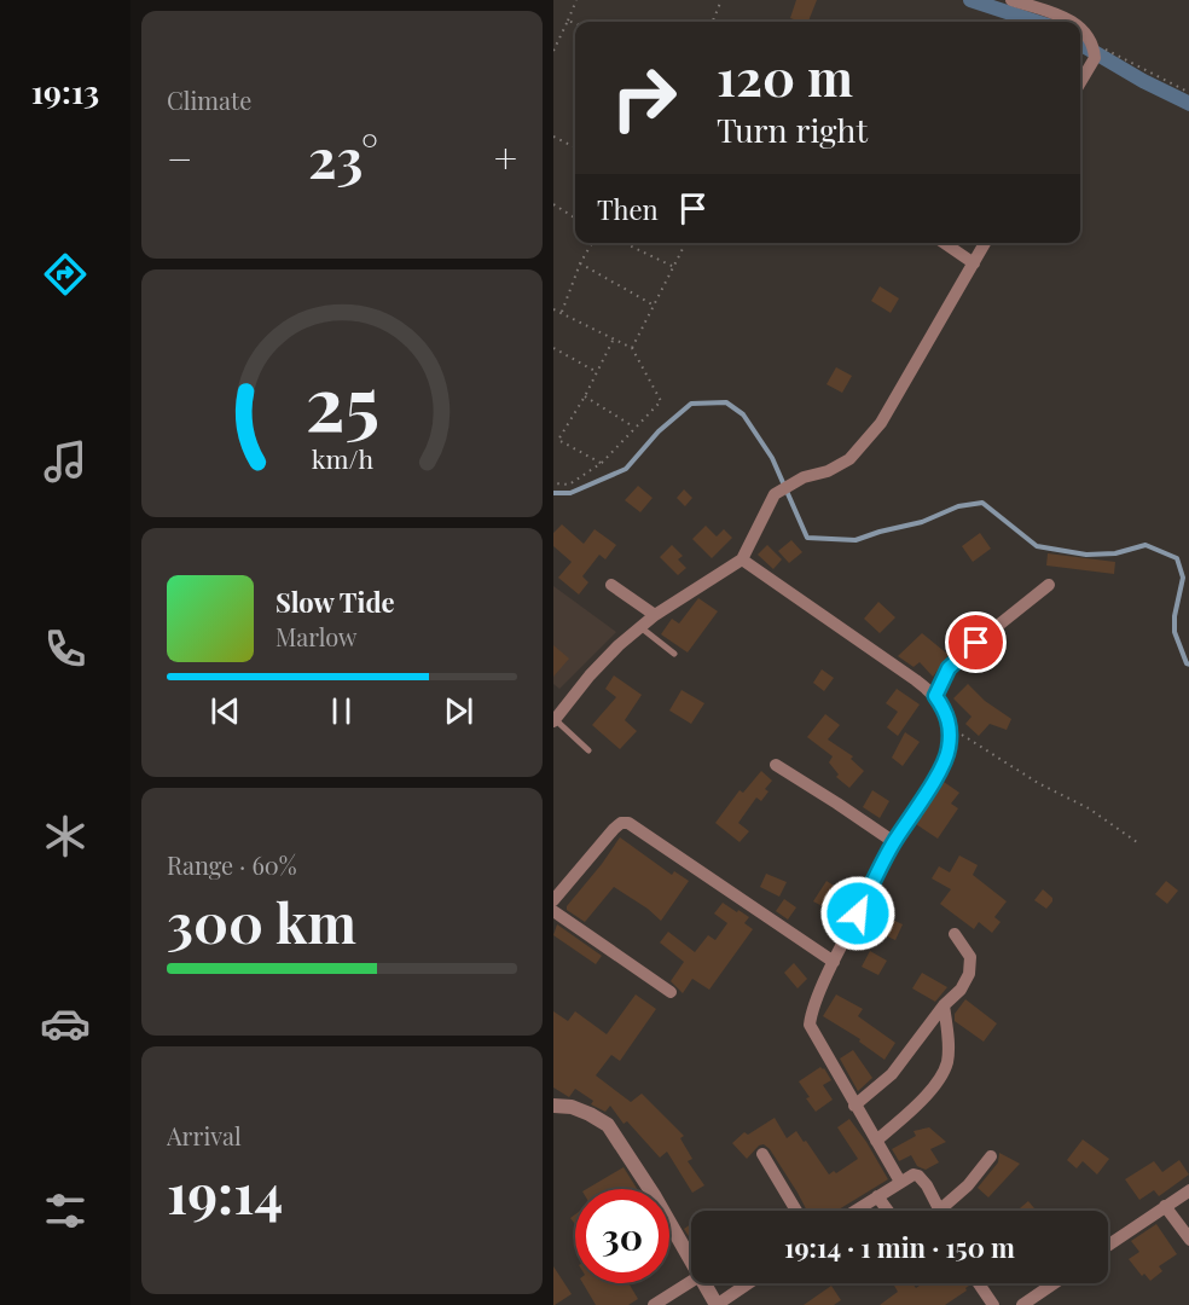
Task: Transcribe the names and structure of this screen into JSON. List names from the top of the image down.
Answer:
{
  "page": {
    "tabs": "19:13",
    "tile": [
      "Climate",
      ["Range · 60%", "300 km"],
      ["Arrival", "19:14"]
    ],
    "turn": ["120 m", "Turn right"],
    "heat": ["−", "23°", "+"],
    "then": "Then",
    "song": ["Slow Tide", "Marlow"],
    "limit": "30",
    "trip": "19:14 · 1 min · 150 m",
    "gauge": ["25", "km/h"]
  }
}
